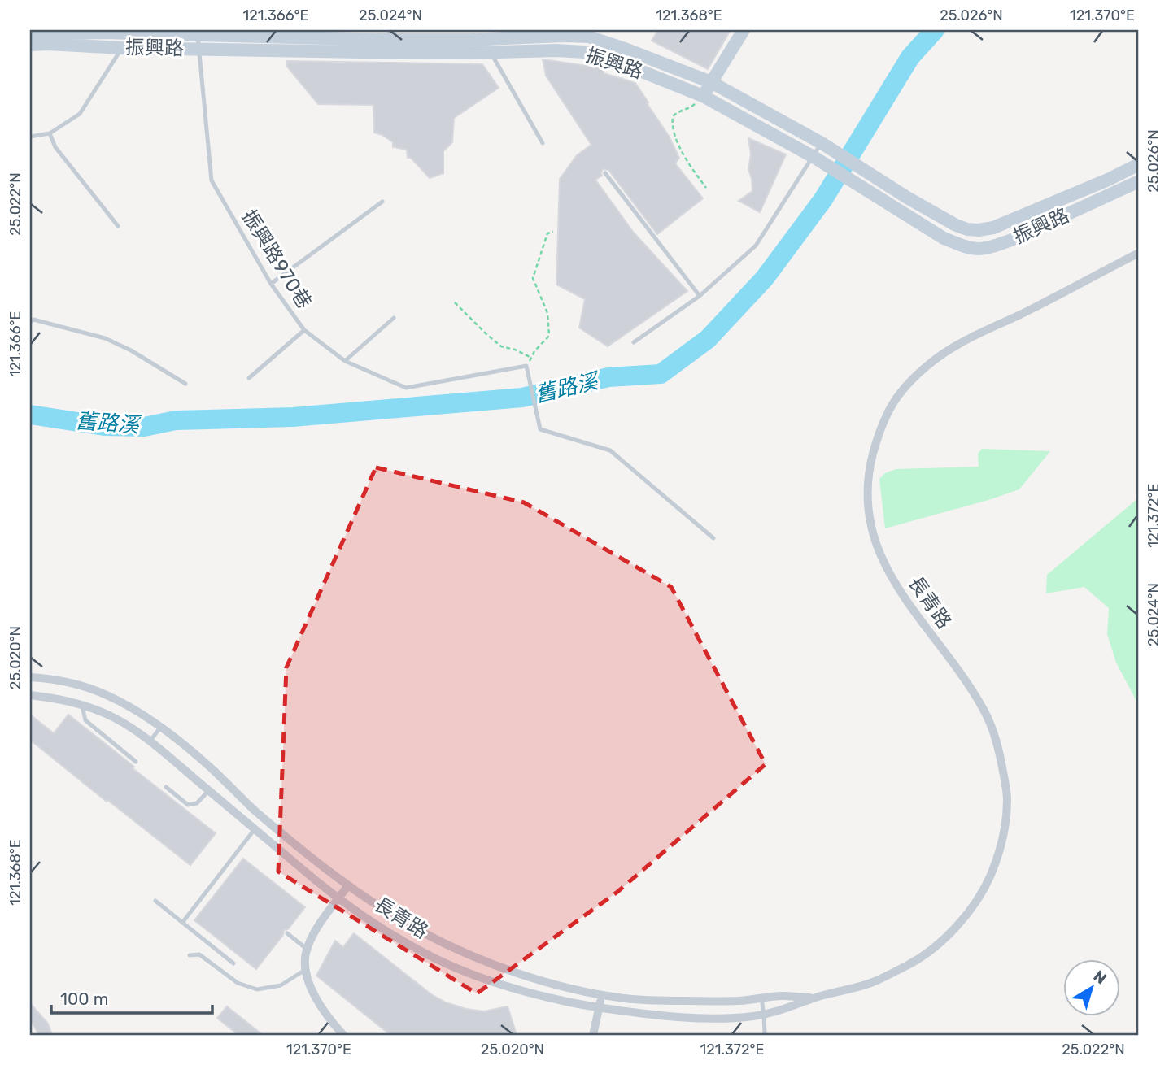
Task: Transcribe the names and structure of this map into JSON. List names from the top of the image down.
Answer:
{
  "streets": {
    "street": ["振興路", "長青路"],
    "lane": ["振興路970巷"]
  },
  "crossings": [
    ["振興路", "振興路970巷"]
  ],
  "water": ["舊路溪"],
  "scale_bar": "100 m",
  "north": "top right",
  "coordinates": [
    "121.366°E",
    "25.024°N",
    "121.368°E",
    "25.026°N",
    "121.370°E",
    "25.022°N",
    "121.372°E",
    "25.020°N"
  ]
}
